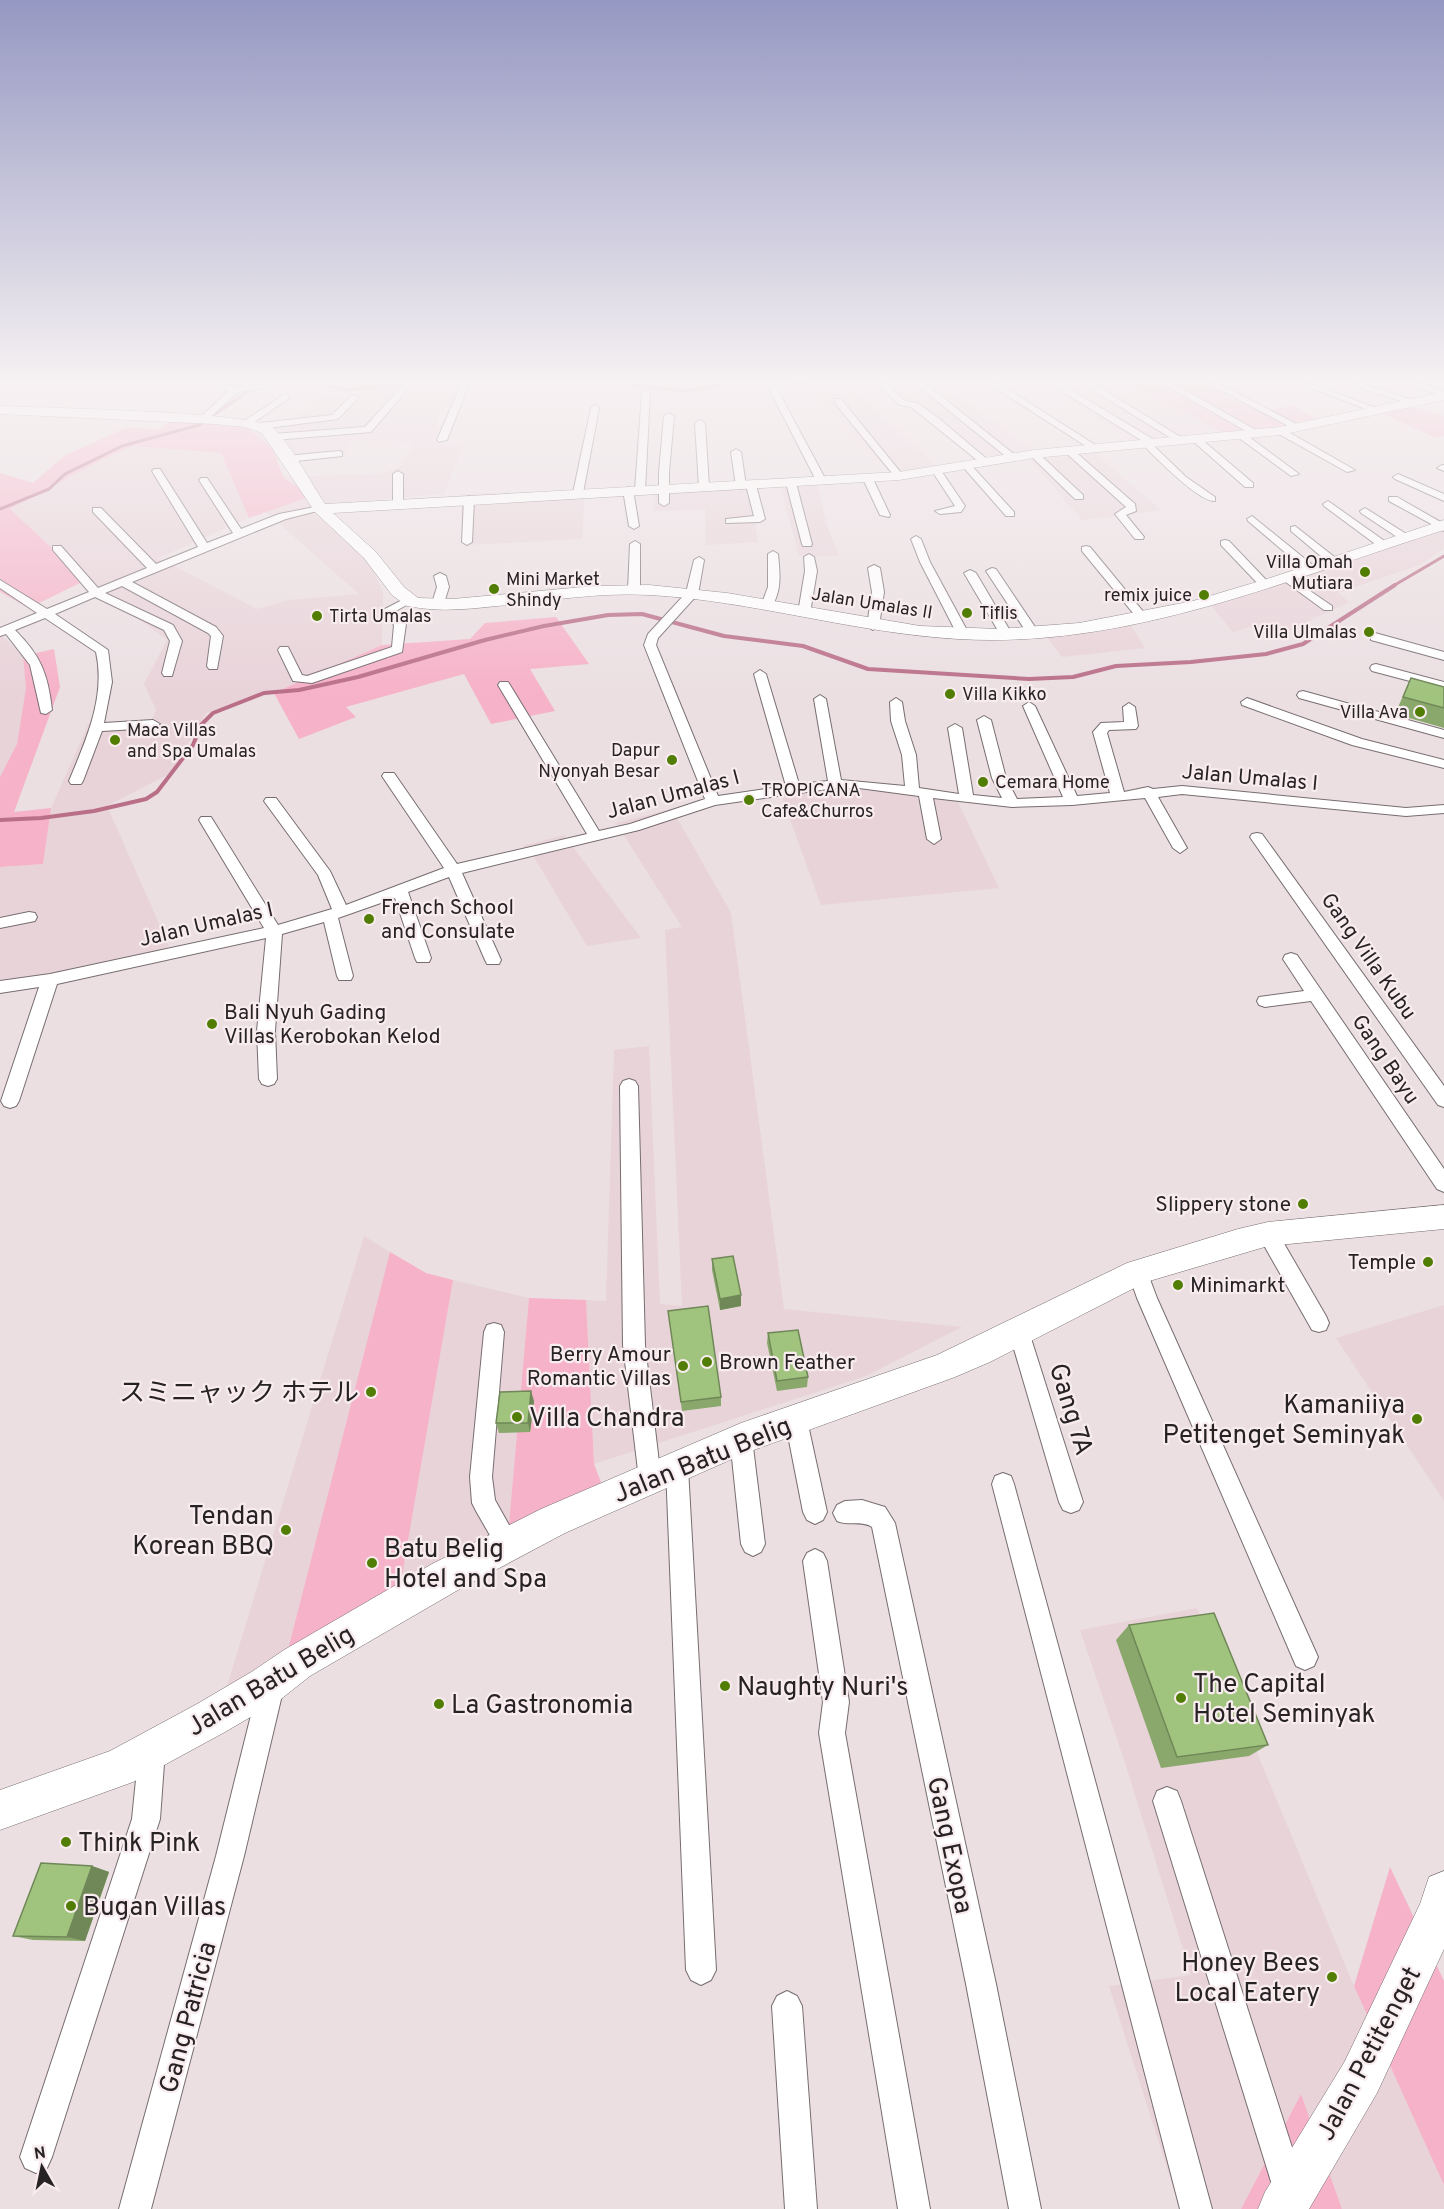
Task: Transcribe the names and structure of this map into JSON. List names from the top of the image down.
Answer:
{
  "streets": {
    "street": [
      "Jalan Umalas II",
      "Jalan Umalas I",
      "Gang Villa Kubu",
      "Gang Bayu",
      "Gang 7A",
      "Jalan Batu Belig",
      "Gang Exopa",
      "Gang Patricia",
      "Jalan Petitenget"
    ]
  },
  "crossings": [
    ["Gang 7A", "Jalan Batu Belig"],
    ["Jalan Batu Belig", "Gang Patricia"]
  ],
  "places": [
    "Villa Omah Mutiara",
    "Mini Market Shindy",
    "remix juice",
    "Tiflis",
    "Tirta Umalas",
    "Villa Ulmalas",
    "Villa Kikko",
    "Villa Ava",
    "Maca Villas and Spa Umalas",
    "Dapur Nyonyah Besar",
    "Cemara Home",
    "TROPICANA Cafe&Churros",
    "French School and Consulate",
    "Bali Nyuh Gading Villas Kerobokan Kelod",
    "Slippery stone",
    "Temple",
    "Minimarkt",
    "Brown Feather",
    "Berry Amour Romantic Villas",
    "スミニャック ホテル",
    "Villa Chandra",
    "Kamaniiya Petitenget Seminyak",
    "Tendan Korean BBQ",
    "Batu Belig Hotel and Spa",
    "Naughty Nuri's",
    "The Capital Hotel Seminyak",
    "La Gastronomia",
    "Think Pink",
    "Bugan Villas",
    "Honey Bees Local Eatery"
  ],
  "north": "top"
}
